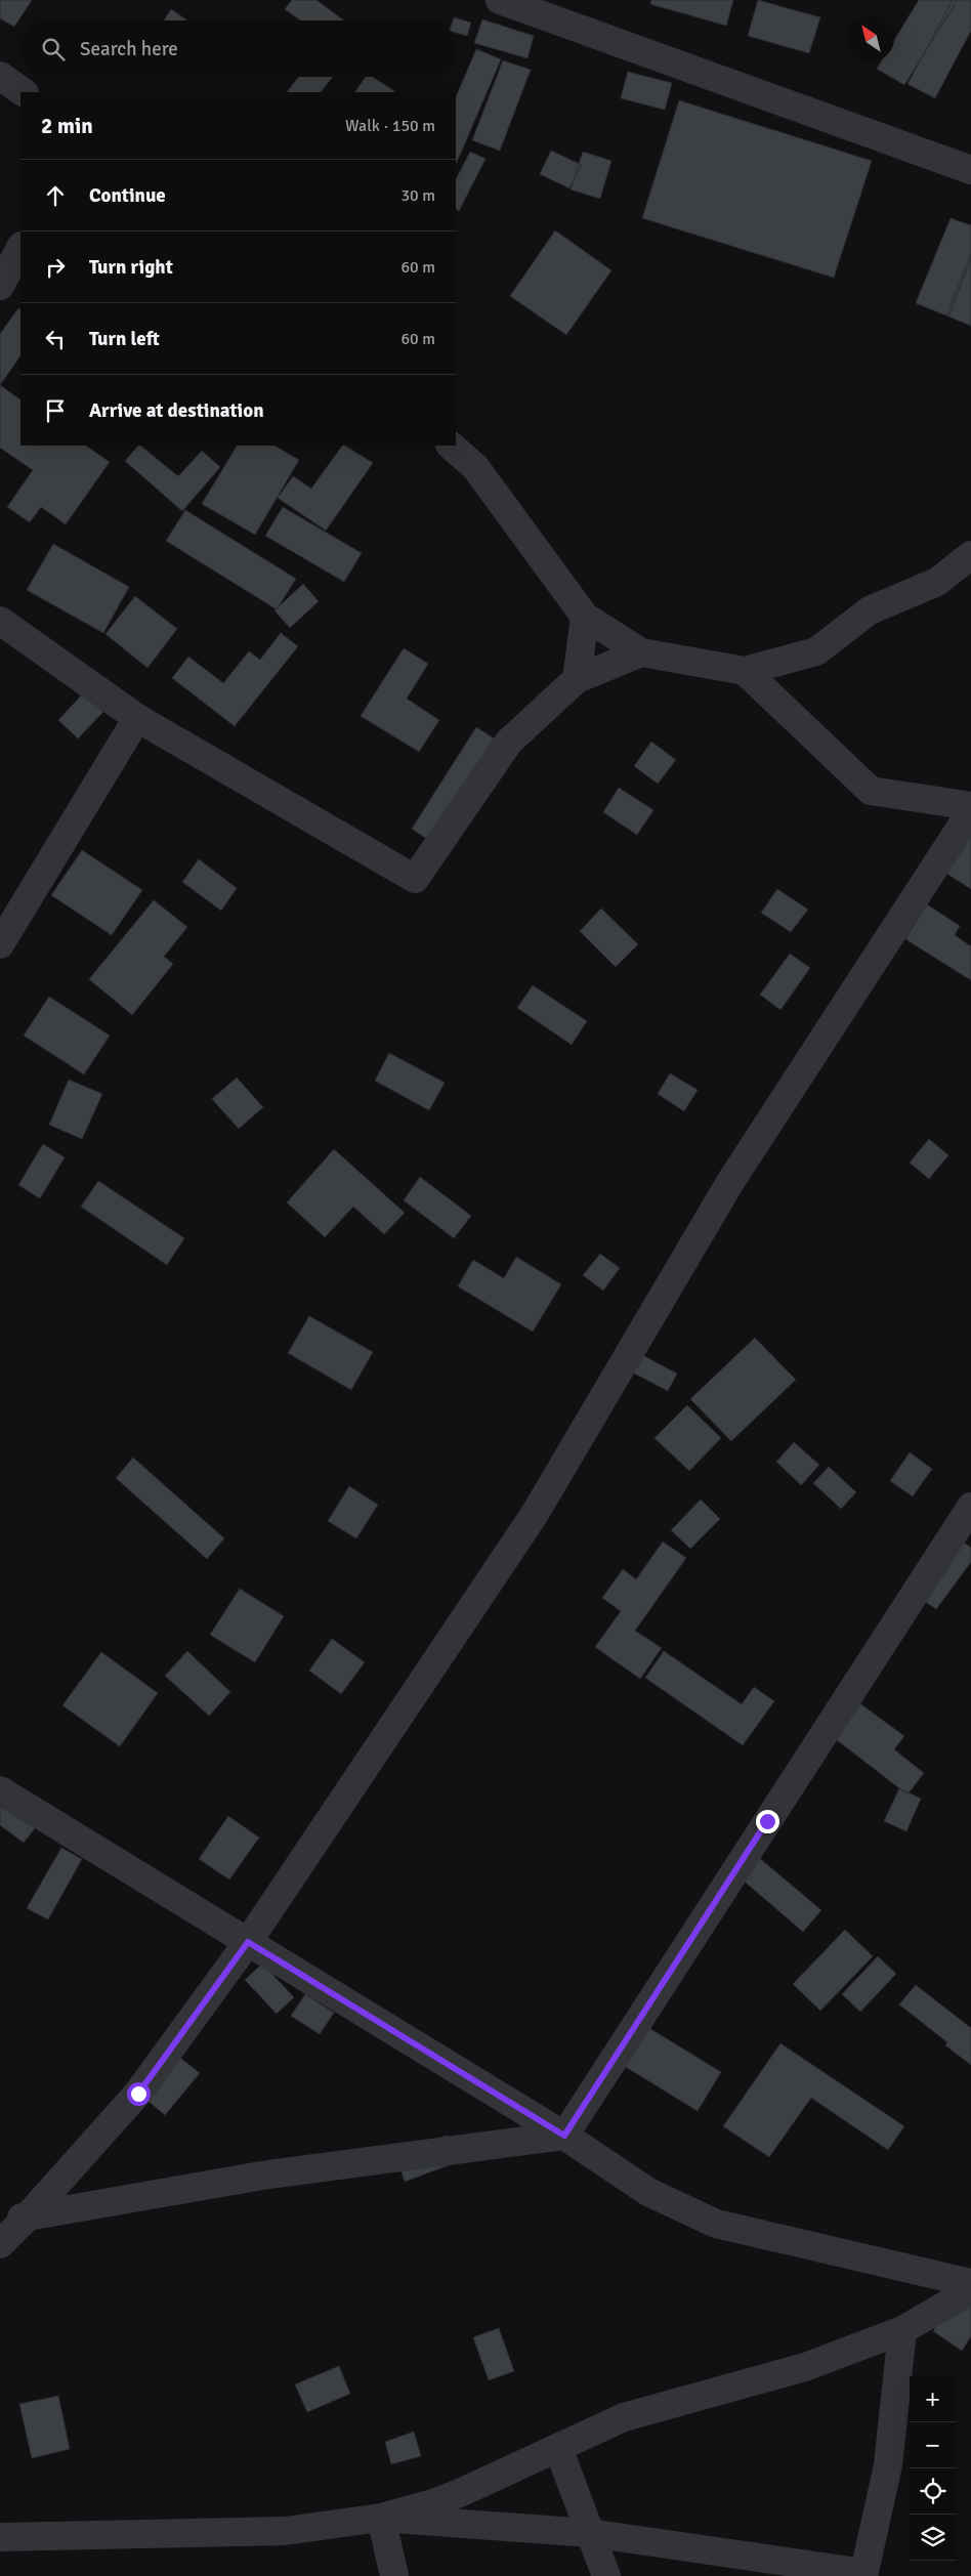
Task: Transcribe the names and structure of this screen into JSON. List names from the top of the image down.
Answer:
{
  "north": "top left",
  "page": {
    "search": "Search here",
    "heading": ["2 min", "Walk · 150 m"],
    "list": [
      ["Continue", "30 m"],
      ["Turn right", "60 m"],
      ["Turn left", "60 m"],
      "Arrive at destination"
    ],
    "map_buttons": ["+", "−"]
  }
}
